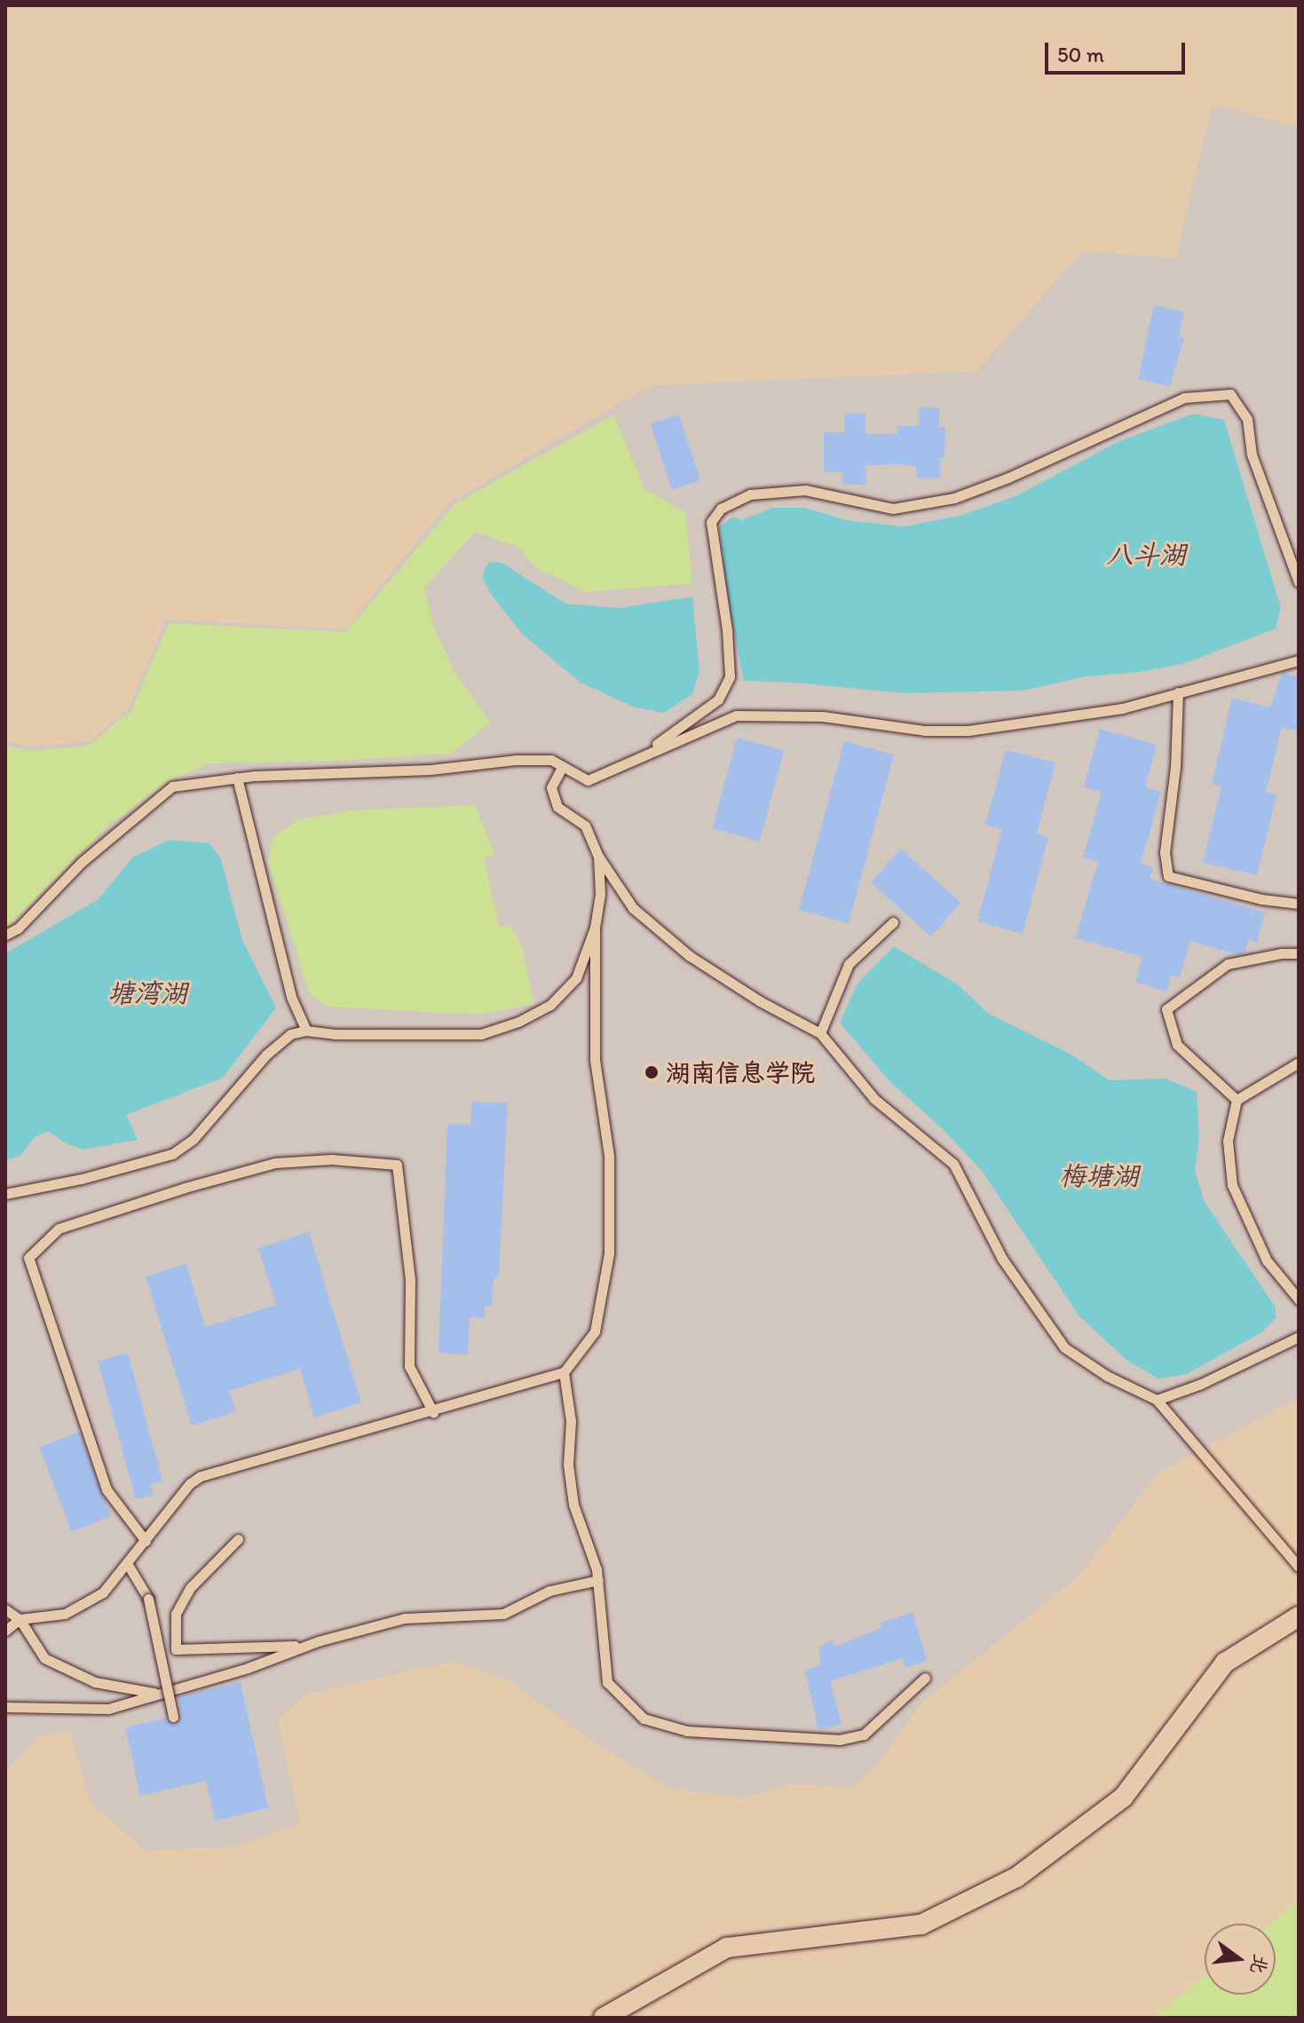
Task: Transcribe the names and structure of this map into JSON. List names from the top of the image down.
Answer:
{
  "water": ["八斗湖", "塘湾湖", "梅塘湖"],
  "places": ["湖南信息学院"],
  "scale_bar": "50 m",
  "north": "right"
}
